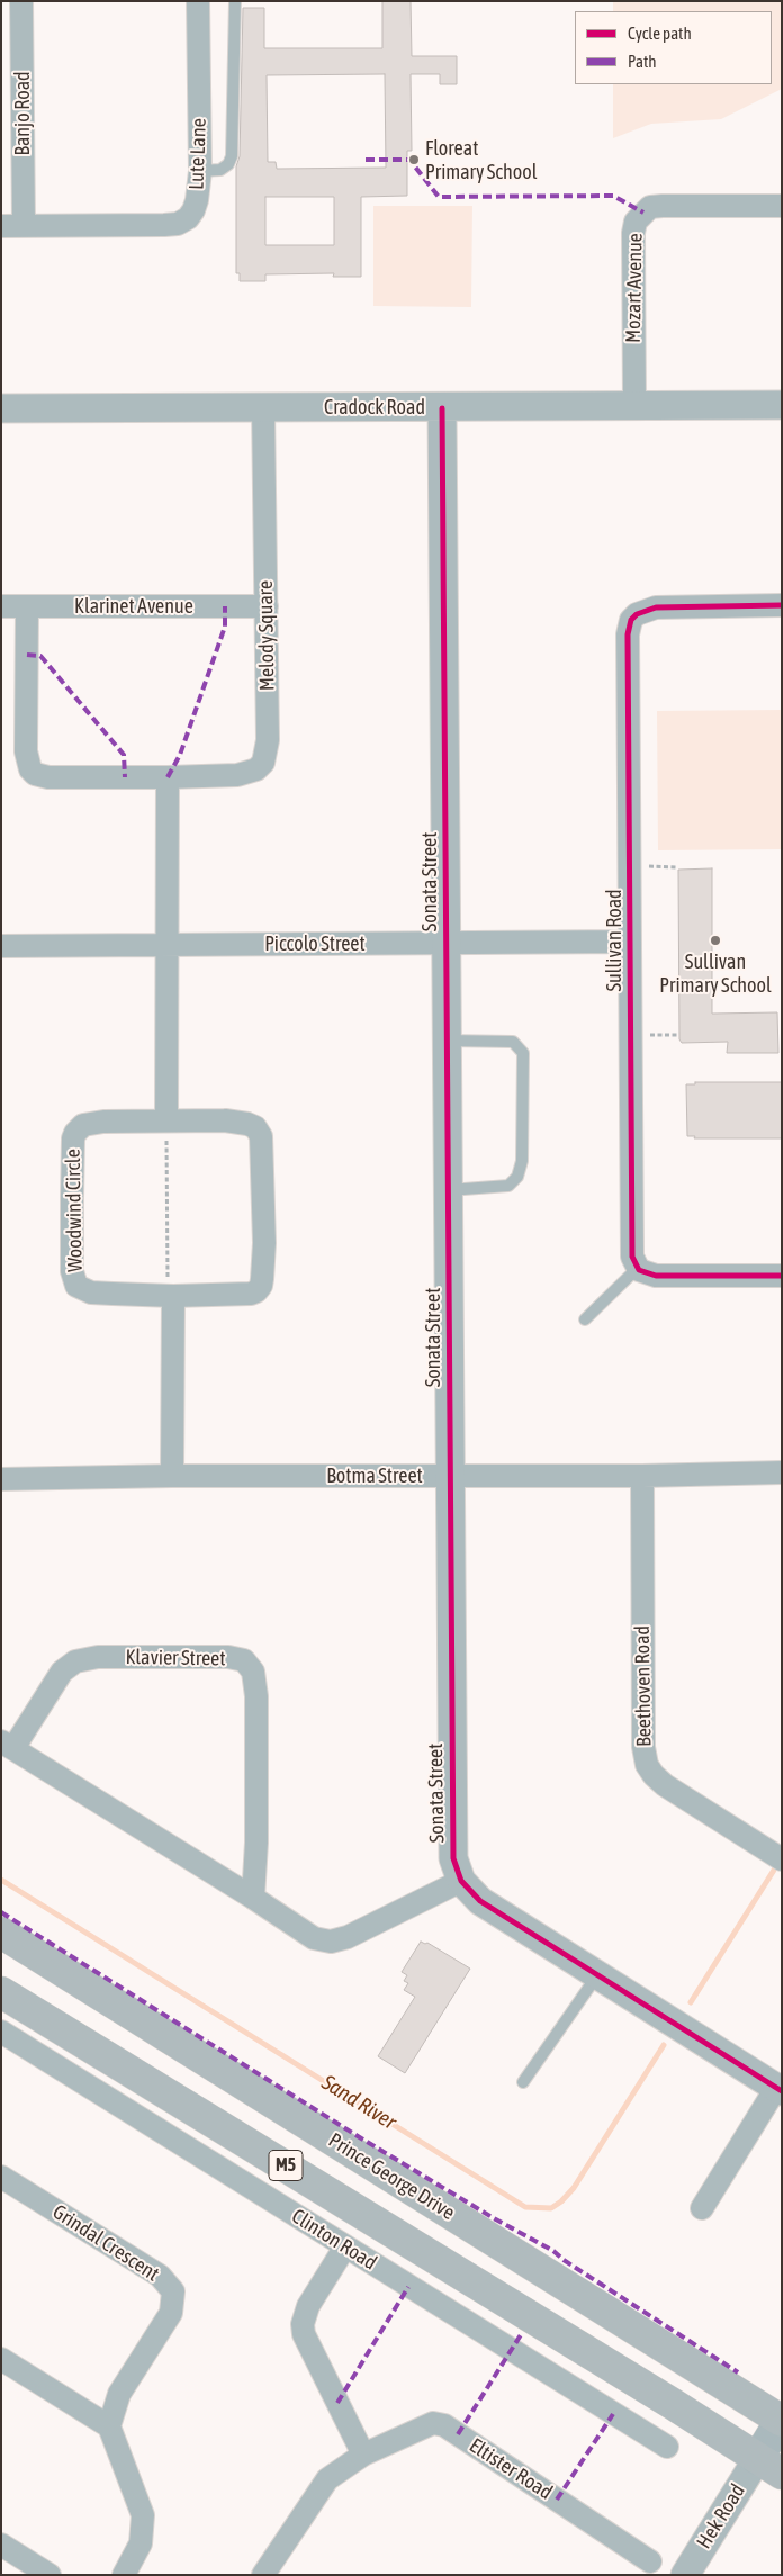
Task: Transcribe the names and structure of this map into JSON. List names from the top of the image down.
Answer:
{
  "streets": {
    "main road": ["M5", "Prince George Drive"],
    "street": [
      "Banjo Road",
      "Lute Lane",
      "Mozart Avenue",
      "Cradock Road",
      "Klarinet Avenue",
      "Melody Square",
      "Sonata Street",
      "Sullivan Road",
      "Piccolo Street",
      "Woodwind Circle",
      "Botma Street",
      "Klavier Street",
      "Beethoven Road",
      "Clinton Road",
      "Grindal Crescent",
      "Eltister Road",
      "Hek Road"
    ]
  },
  "crossings": [
    ["Banjo Road", "Lute Lane"],
    ["Mozart Avenue", "Cradock Road"],
    ["Cradock Road", "Melody Square"],
    ["Cradock Road", "Sonata Street"],
    ["Klarinet Avenue", "Melody Square"],
    ["Sonata Street", "Piccolo Street"],
    ["Sonata Street", "Botma Street"],
    ["Sonata Street", "Klavier Street"],
    ["Sullivan Road", "Piccolo Street"],
    ["Botma Street", "Beethoven Road"],
    ["M5", "Hek Road"]
  ],
  "water": ["Sand River"],
  "places": ["Floreat Primary School", "Sullivan Primary School"],
  "legend": ["Cycle path", "Path"]
}
